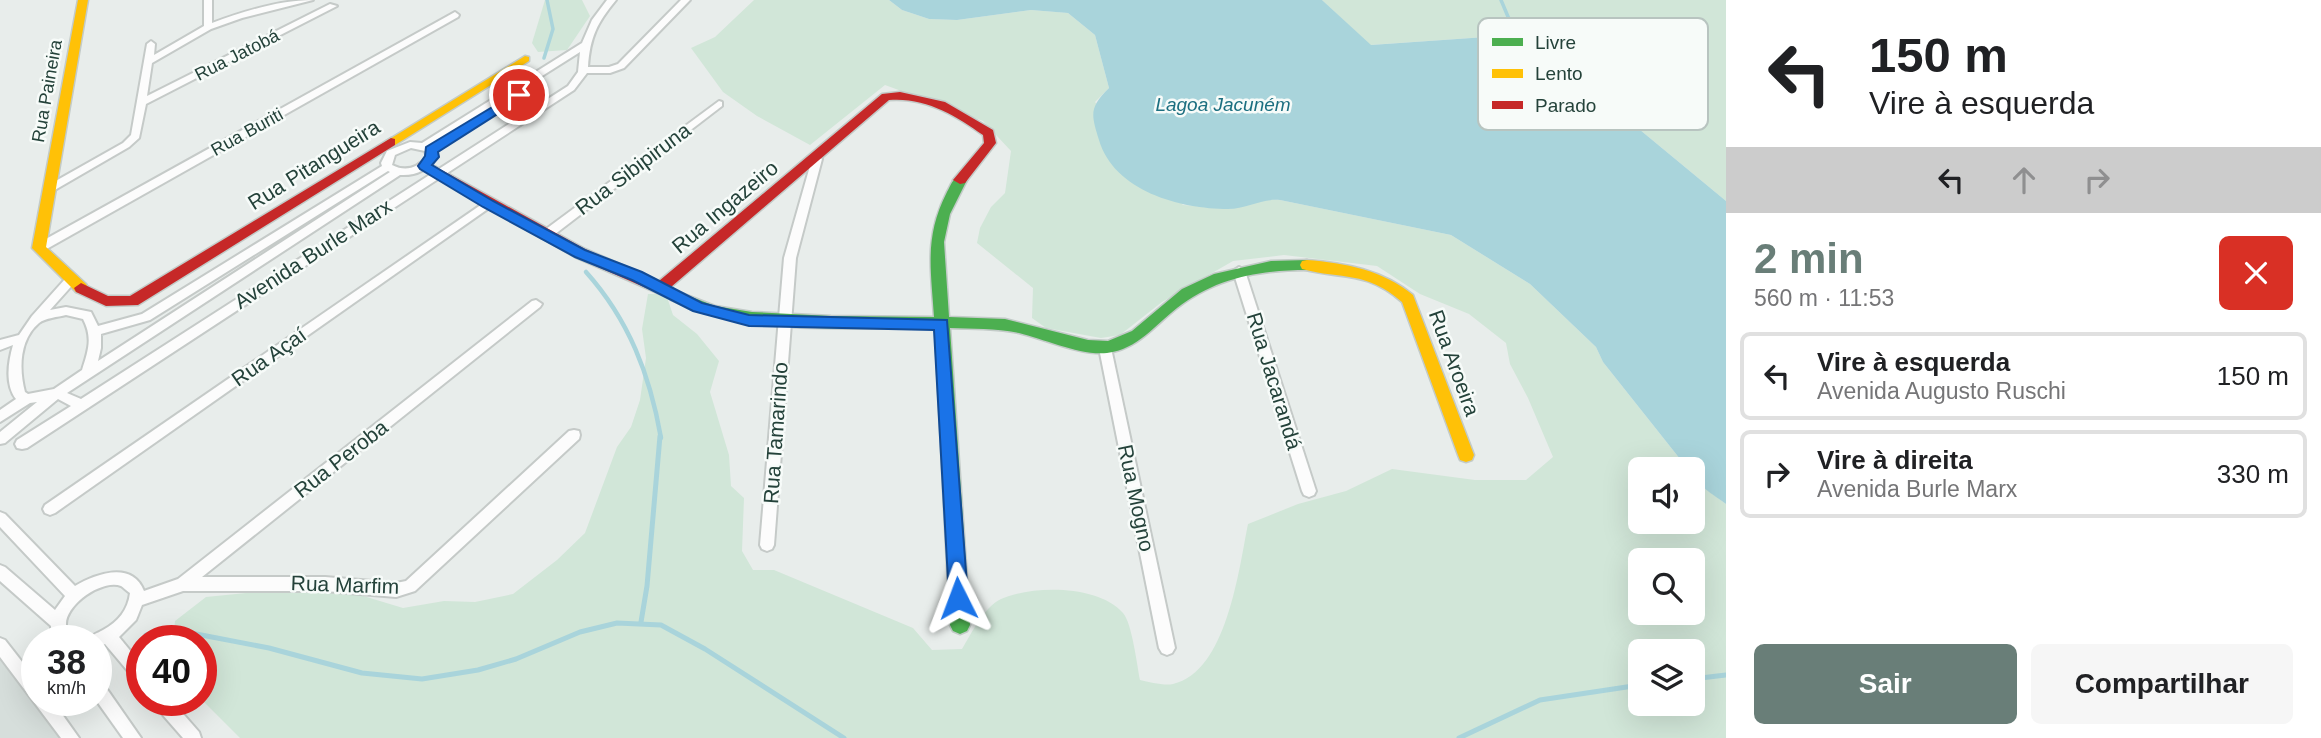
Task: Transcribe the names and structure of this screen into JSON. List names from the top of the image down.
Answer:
{
  "streets": {
    "street": [
      "Rua Jatobá",
      "Rua Paineira",
      "Rua Buriti",
      "Rua Pitangueira",
      "Rua Sibipiruna",
      "Rua Ingazeiro",
      "Avenida Burle Marx",
      "Rua Açaí",
      "Rua Aroeira",
      "Rua Jacarandá",
      "Rua Tamarindo",
      "Rua Peroba",
      "Rua Mogno",
      "Rua Marfim"
    ]
  },
  "crossings": [
    ["Rua Paineira", "Rua Buriti"],
    ["Rua Ingazeiro", "Rua Tamarindo"],
    ["Rua Aroeira", "Rua Jacarandá"],
    ["Rua Peroba", "Rua Marfim"]
  ],
  "water": ["Lagoa Jacuném"],
  "legend": ["Livre", "Lento", "Parado"],
  "page": {
    "turn": ["150 m", "Vire à esquerda"],
    "heading": ["2 min", "560 m · 11:53"],
    "list": [
      {
        "name": "Vire à esquerda",
        "note": "Avenida Augusto Ruschi",
        "value": "150 m"
      },
      {
        "name": "Vire à direita",
        "note": "Avenida Burle Marx",
        "value": "330 m"
      }
    ],
    "speed": "38 km/h",
    "limit": "40",
    "buttons": ["Sair", "Compartilhar"]
  }
}
